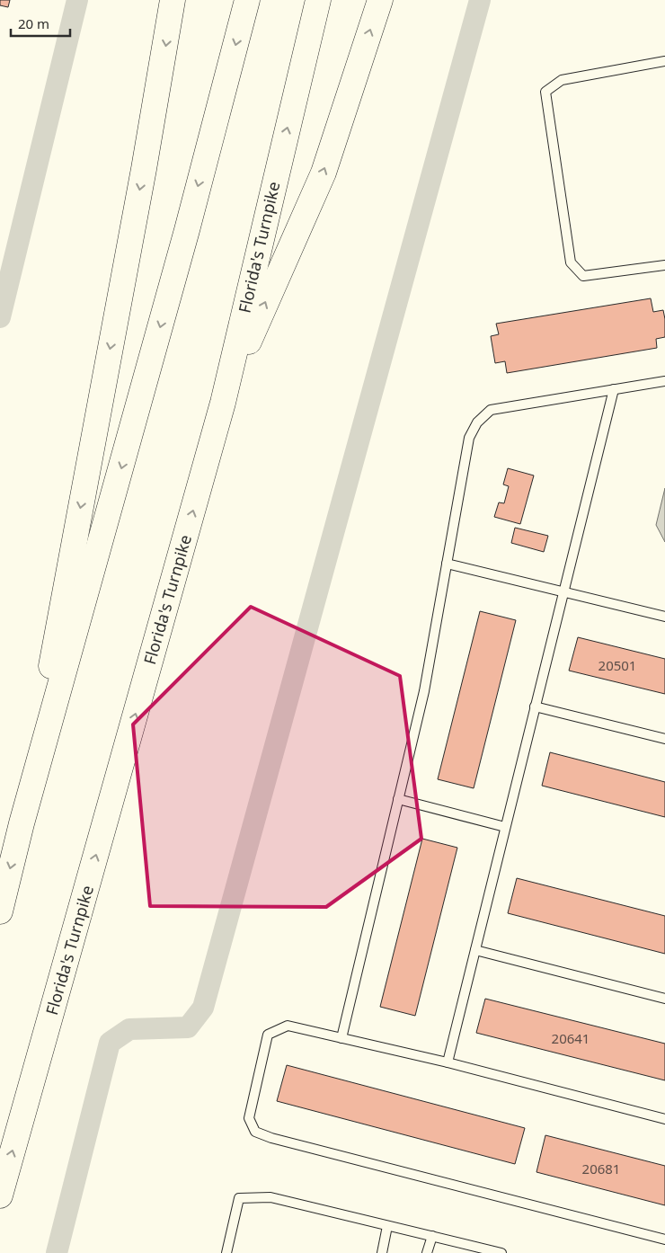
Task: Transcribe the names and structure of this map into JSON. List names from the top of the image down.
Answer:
{
  "streets": {
    "highway": ["Florida's Turnpike"]
  },
  "house_numbers": ["20501", "20641", "20681"],
  "scale_bar": "20 m"
}
